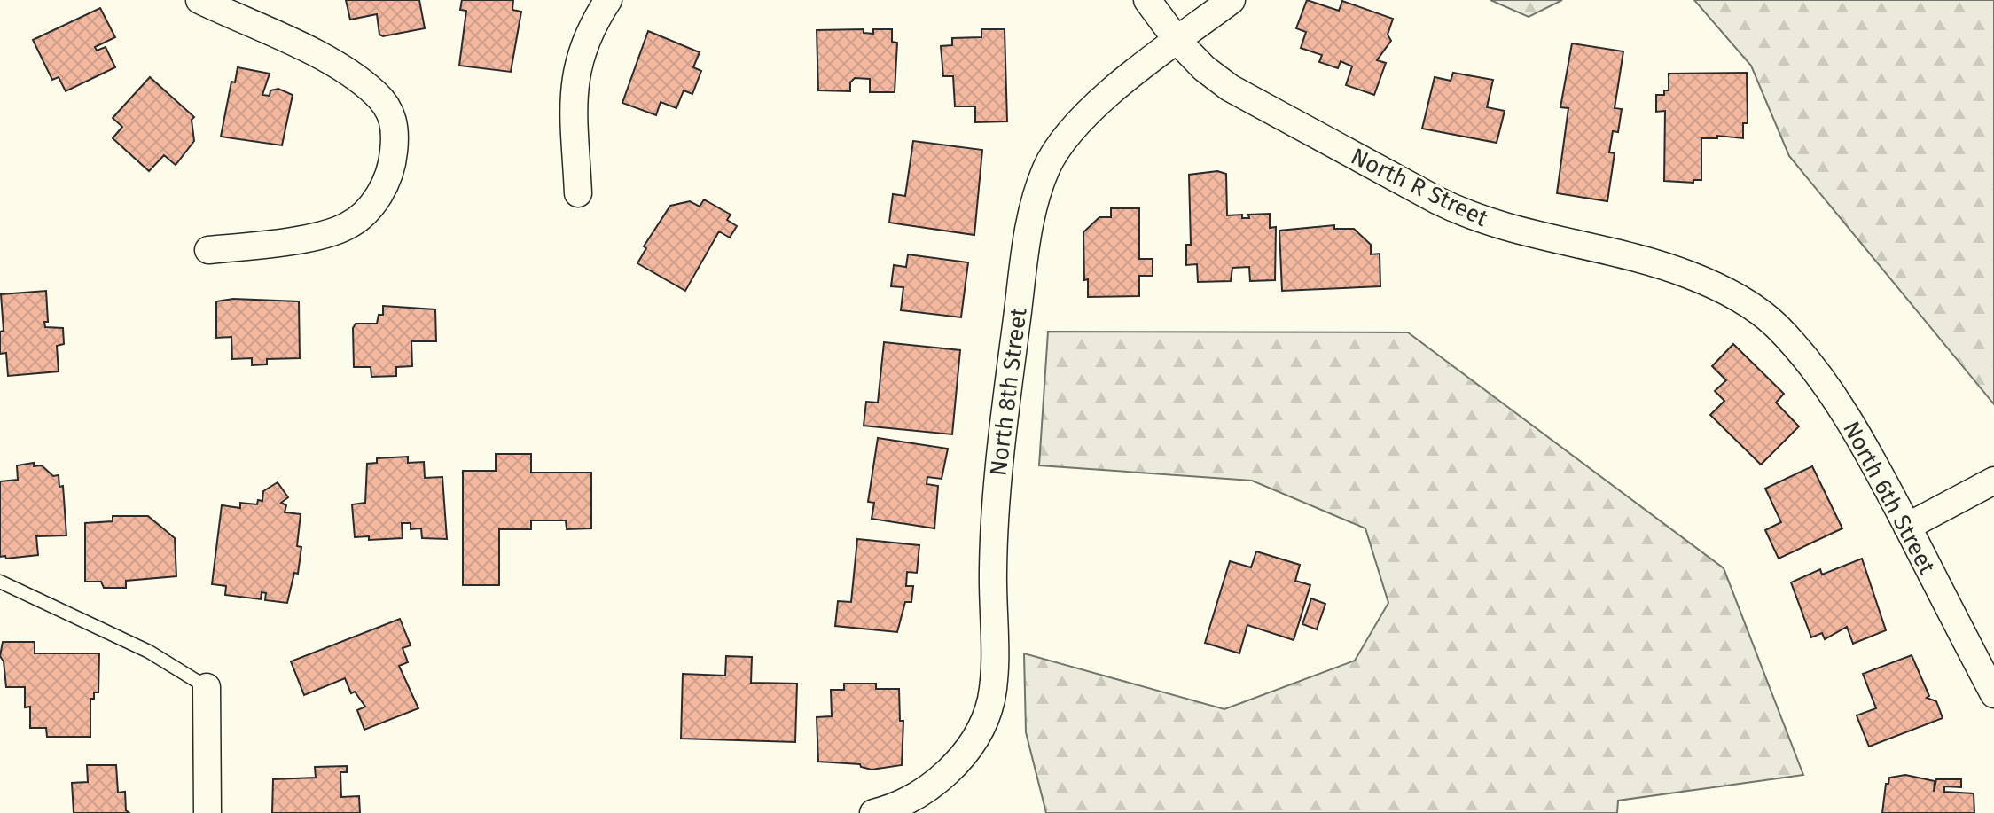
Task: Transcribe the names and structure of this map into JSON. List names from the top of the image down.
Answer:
{
  "streets": {
    "street": ["North R Street", "North 8th Street", "North 6th Street"]
  },
  "crossings": [
    ["North R Street", "North 8th Street"],
    ["North R Street", "North 6th Street"]
  ]
}
